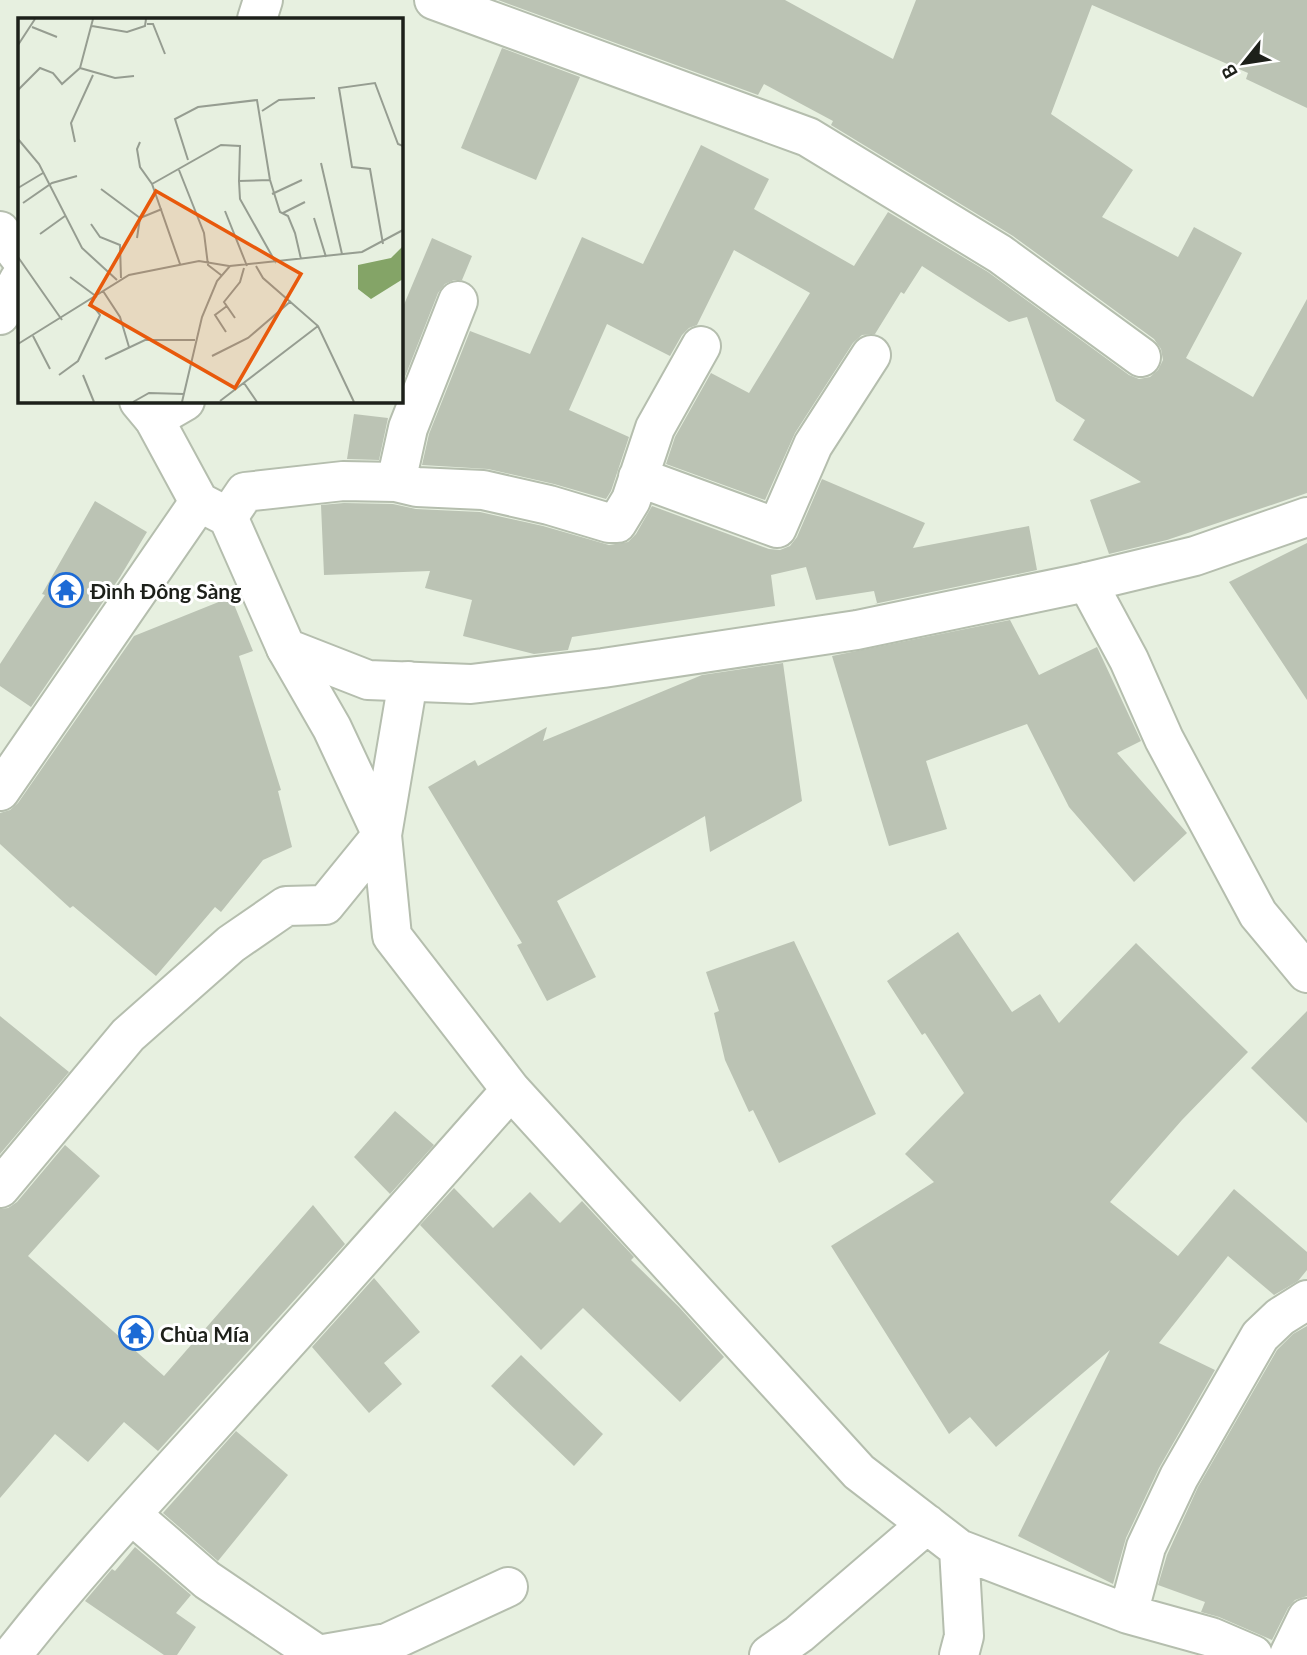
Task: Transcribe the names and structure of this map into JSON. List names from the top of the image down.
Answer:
{
  "places": {
    "temple": ["Đình Đông Sàng", "Chùa Mía"]
  },
  "north": "bottom left"
}
